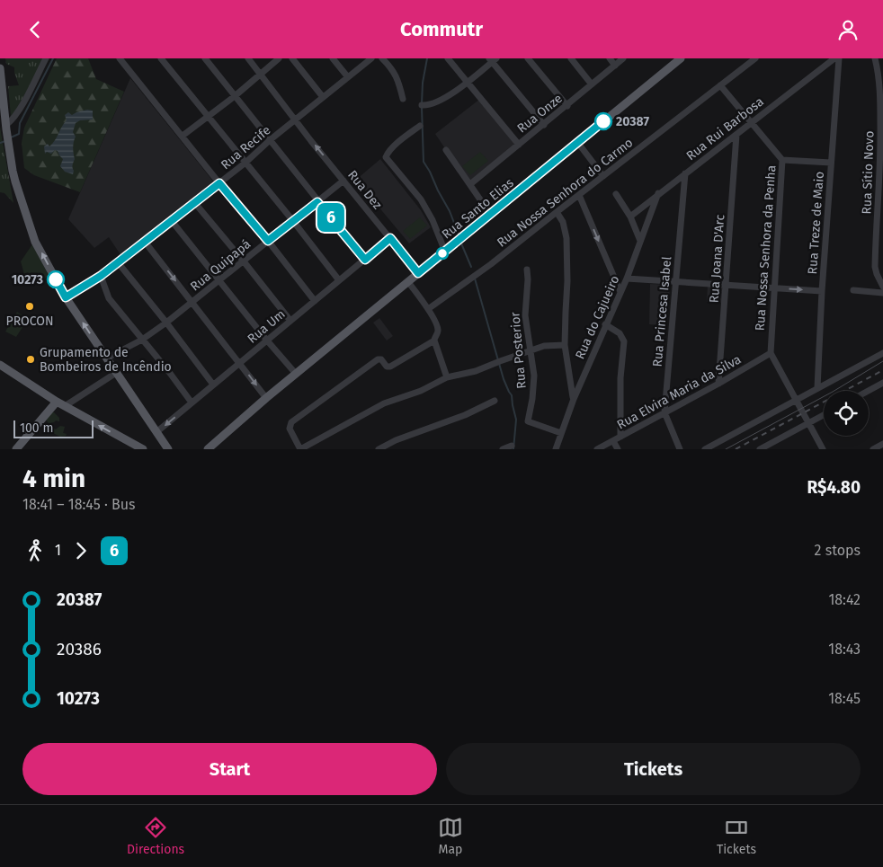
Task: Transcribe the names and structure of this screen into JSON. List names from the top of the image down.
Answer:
{
  "streets": {
    "main road": ["Rua Santo Elias"],
    "street": [
      "Rua Onze",
      "Rua Rui Barbosa",
      "Rua Recife",
      "Rua Sítio Novo",
      "Rua Dez",
      "Rua Nossa Senhora do Carmo",
      "Rua Treze de Maio",
      "Rua Nossa Senhora da Penha",
      "Rua Joana D'Arc",
      "Rua Quipapá",
      "Rua Princesa Isabel",
      "Rua do Cajueiro",
      "Rua Um",
      "Rua Posterior",
      "Rua Elvira Maria da Silva"
    ]
  },
  "crossings": [
    ["Rua Rui Barbosa", "Rua Nossa Senhora da Penha"],
    ["Rua Rui Barbosa", "Rua Joana D'Arc"],
    ["Rua Rui Barbosa", "Rua Princesa Isabel"],
    ["Rua Rui Barbosa", "Rua do Cajueiro"],
    ["Rua Recife", "Rua Dez"],
    ["Rua Dez", "Rua Santo Elias"],
    ["Rua Dez", "Rua Quipapá"],
    ["Rua Dez", "Rua Um"],
    ["Rua Nossa Senhora do Carmo", "Rua Nossa Senhora da Penha"],
    ["Rua Nossa Senhora da Penha", "Rua Elvira Maria da Silva"],
    ["Rua Joana D'Arc", "Rua Elvira Maria da Silva"],
    ["Rua Princesa Isabel", "Rua Elvira Maria da Silva"],
    ["Rua do Cajueiro", "Rua Posterior"]
  ],
  "places": [
    "20387",
    "10273",
    "PROCON",
    "Grupamento de Bombeiros de Incêndio"
  ],
  "lines": ["bus line 6"],
  "scale_bar": "100 m",
  "page": {
    "header": "Commutr",
    "on_map": "6",
    "scale": "100 m",
    "heading": ["4 min", "18:41 – 18:45 · Bus", "R$4.80"],
    "legs": ["1", "6", "2 stops"],
    "list": [
      {
        "name": "20387",
        "value": "18:42"
      },
      {
        "name": "20386",
        "value": "18:43"
      },
      {
        "name": "10273",
        "value": "18:45"
      }
    ],
    "buttons": ["Start", "Tickets"],
    "tabs": ["Directions", "Map", "Tickets"]
  }
}
